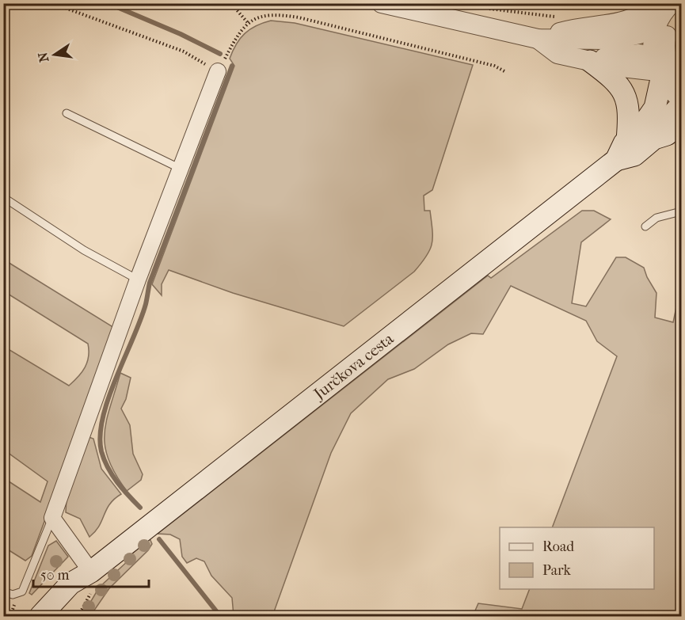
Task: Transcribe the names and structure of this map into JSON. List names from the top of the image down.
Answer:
{
  "streets": {
    "main road": ["Jurčkova cesta"]
  },
  "legend": ["Road", "Park"],
  "scale_bar": "50 m",
  "north": "left"
}
